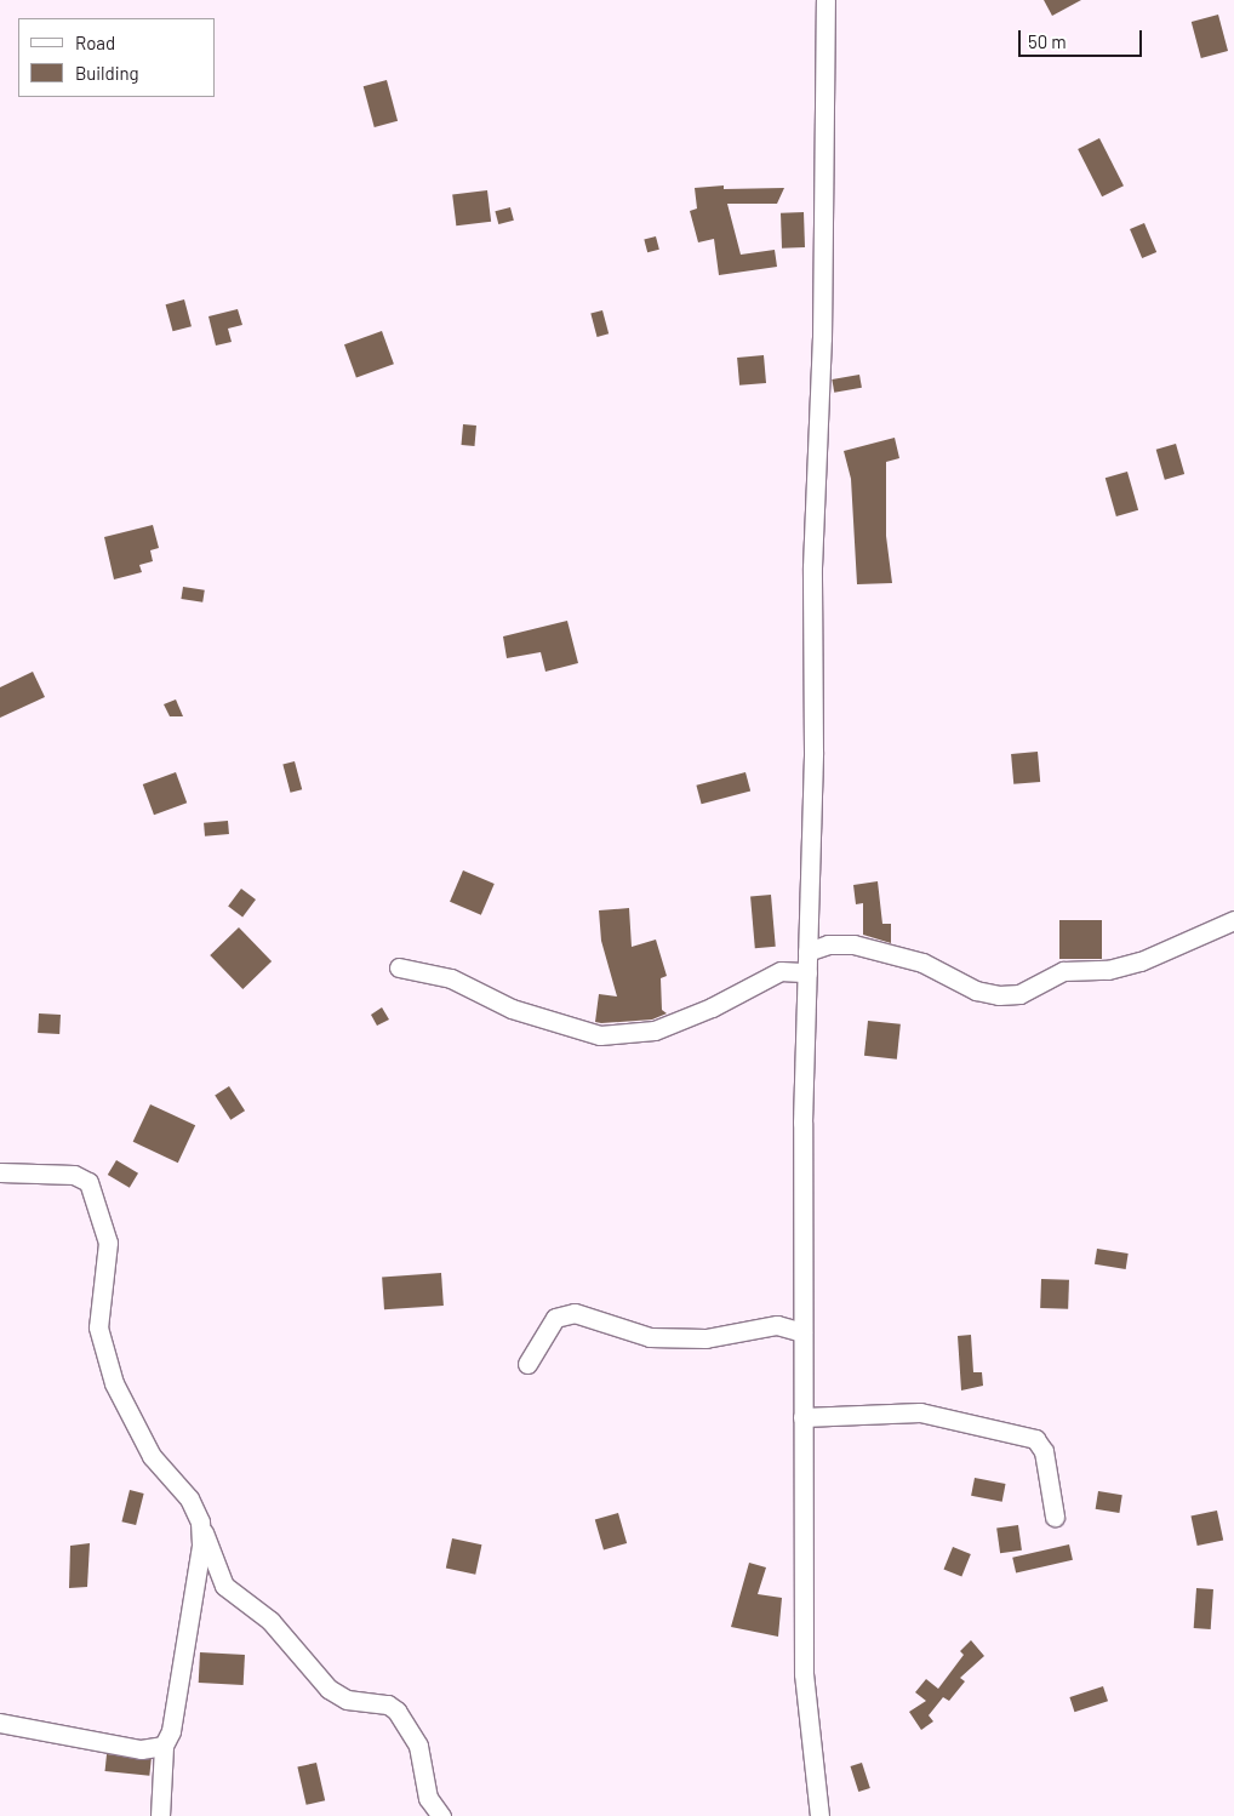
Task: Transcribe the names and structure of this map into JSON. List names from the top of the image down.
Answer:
{
  "legend": ["Road", "Building"],
  "scale_bar": "50 m"
}
